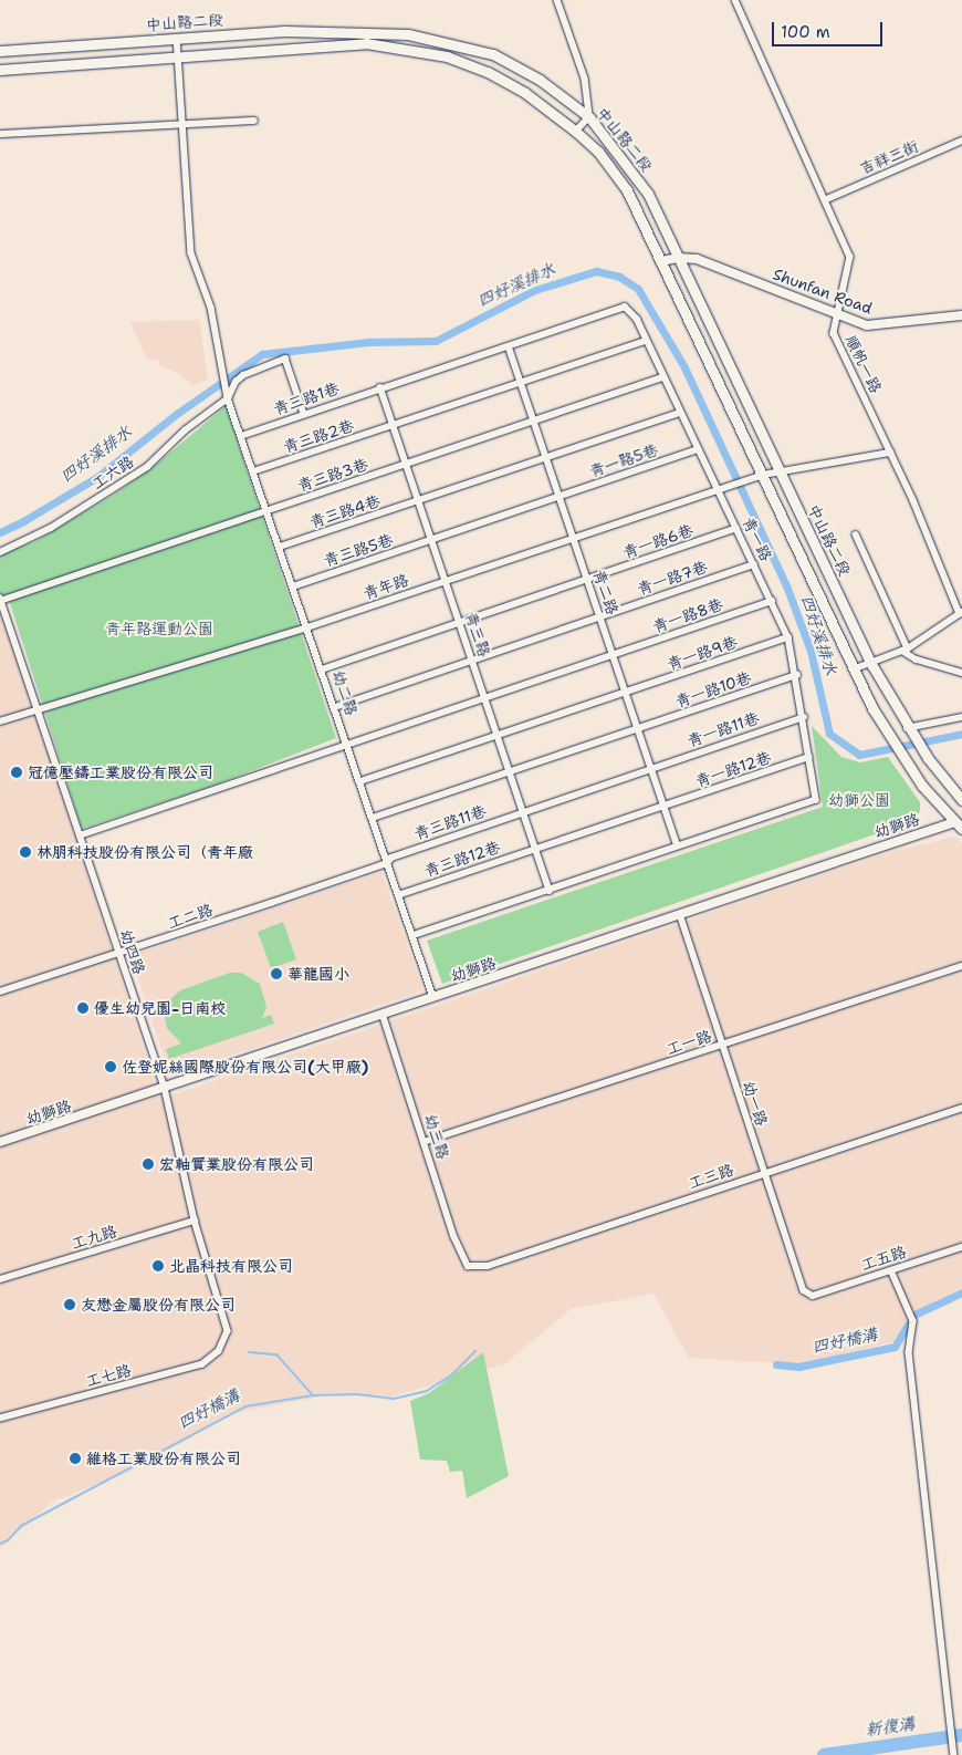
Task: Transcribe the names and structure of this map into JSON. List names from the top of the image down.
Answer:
{
  "streets": {
    "main road": ["中山路二段"],
    "street": [
      "吉祥三街",
      "Shunfan Road",
      "順帆一路",
      "青三路1巷",
      "青三路2巷",
      "青一路5巷",
      "工六路",
      "青三路3巷",
      "青三路4巷",
      "青一路",
      "青一路6巷",
      "青三路5巷",
      "青一路7巷",
      "青年路",
      "青二路",
      "青一路8巷",
      "青三路",
      "青一路9巷",
      "青一路10巷",
      "幼二路",
      "青一路11巷",
      "青一路12巷",
      "青三路11巷",
      "幼獅路",
      "青三路12巷",
      "工二路",
      "幼四路",
      "工一路",
      "幼一路",
      "幼三路",
      "工三路",
      "工九路",
      "工五路",
      "工七路"
    ]
  },
  "crossings": [
    ["中山路二段", "Shunfan Road"],
    ["中山路二段", "青年路"],
    ["中山路二段", "幼二路"],
    ["中山路二段", "幼獅路"],
    ["吉祥三街", "順帆一路"],
    ["Shunfan Road", "順帆一路"],
    ["順帆一路", "青年路"],
    ["青三路1巷", "青一路"],
    ["青三路1巷", "青二路"],
    ["青三路1巷", "青三路"],
    ["青三路1巷", "幼二路"],
    ["青三路2巷", "青一路"],
    ["青三路2巷", "青二路"],
    ["青三路2巷", "青三路"],
    ["青三路2巷", "幼二路"],
    ["青一路5巷", "青一路"],
    ["青一路5巷", "青三路5巷"],
    ["青一路5巷", "青二路"],
    ["青一路5巷", "青三路"],
    ["工六路", "幼二路"],
    ["青三路3巷", "青一路"],
    ["青三路3巷", "青二路"],
    ["青三路3巷", "青三路"],
    ["青三路3巷", "幼二路"],
    ["青三路3巷", "幼四路"],
    ["青三路4巷", "青一路"],
    ["青三路4巷", "青二路"],
    ["青三路4巷", "青三路"],
    ["青三路4巷", "幼二路"],
    ["青一路", "青一路6巷"],
    ["青一路", "青一路7巷"],
    ["青一路", "青年路"],
    ["青一路", "青二路"],
    ["青一路", "青一路8巷"],
    ["青一路", "青一路9巷"],
    ["青一路", "青一路10巷"],
    ["青一路", "青一路11巷"],
    ["青一路", "青一路12巷"],
    ["青一路6巷", "青二路"],
    ["青一路6巷", "青三路"],
    ["青一路6巷", "幼二路"],
    ["青三路5巷", "青三路"],
    ["青三路5巷", "幼二路"],
    ["青一路7巷", "青二路"],
    ["青一路7巷", "青三路"],
    ["青一路7巷", "幼二路"],
    ["青年路", "青二路"],
    ["青年路", "青三路"],
    ["青年路", "幼二路"],
    ["青年路", "幼四路"],
    ["青二路", "青一路8巷"],
    ["青二路", "青一路9巷"],
    ["青二路", "青一路10巷"],
    ["青二路", "青一路11巷"],
    ["青二路", "青一路12巷"],
    ["青一路8巷", "青三路"],
    ["青一路8巷", "幼二路"],
    ["青一路8巷", "幼四路"],
    ["青三路", "青一路9巷"],
    ["青三路", "青一路10巷"],
    ["青三路", "青一路11巷"],
    ["青三路", "青一路12巷"],
    ["青三路", "青三路11巷"],
    ["青三路", "青三路12巷"],
    ["青一路9巷", "幼二路"],
    ["青一路10巷", "幼二路"],
    ["幼二路", "青三路11巷"],
    ["幼二路", "幼獅路"],
    ["幼二路", "青三路12巷"],
    ["幼二路", "工二路"],
    ["青一路11巷", "青三路11巷"],
    ["青一路12巷", "青三路12巷"],
    ["青三路11巷", "工二路"],
    ["幼獅路", "幼四路"],
    ["幼獅路", "幼一路"],
    ["幼獅路", "幼三路"],
    ["工二路", "幼四路"],
    ["幼四路", "工九路"],
    ["幼四路", "工七路"],
    ["工一路", "幼一路"],
    ["工一路", "幼三路"],
    ["幼一路", "工三路"],
    ["幼一路", "工五路"],
    ["幼三路", "工三路"]
  ],
  "water": ["四好溪排水", "四好橋溝", "新復溝"],
  "parks": ["青年路運動公園", "幼獅公園"],
  "places": [
    "冠億壓鑄工業股份有限公司",
    "林朋科技股份有限公司（青年廠",
    "華龍國小",
    "優生幼兒園-日南校",
    "佐登妮絲國際股份有限公司(大甲廠)",
    "宏軸實業股份有限公司",
    "北晶科技有限公司",
    "友懋金屬股份有限公司",
    "維格工業股份有限公司"
  ],
  "scale_bar": "100 m"
}
